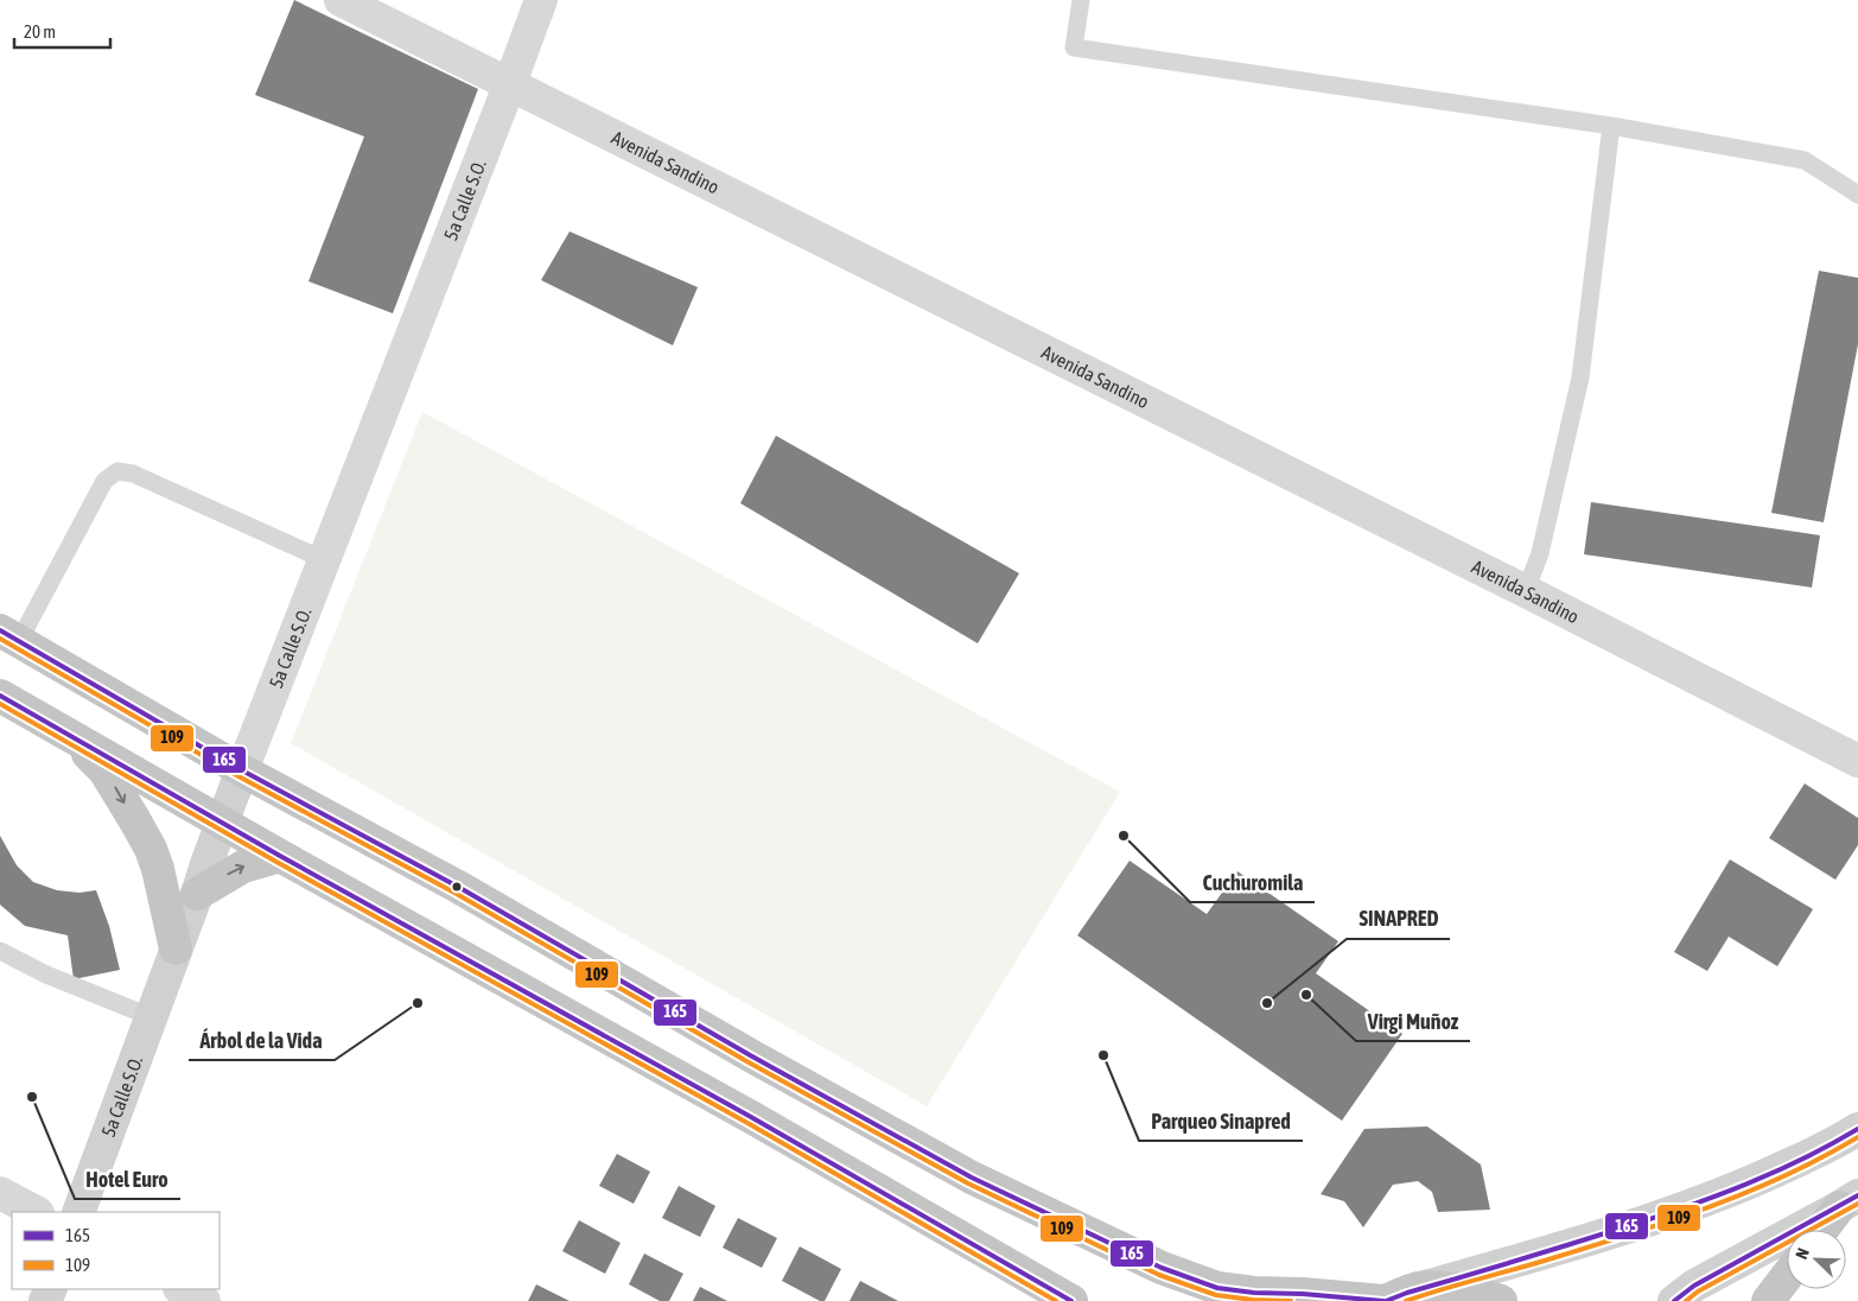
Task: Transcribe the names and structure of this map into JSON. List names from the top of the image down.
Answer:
{
  "streets": {
    "main road": ["5a Calle S.O."],
    "street": ["Avenida Sandino"]
  },
  "crossings": [
    ["Avenida Sandino", "5a Calle S.O."]
  ],
  "places": [
    "Cuchuromila",
    "Virgi Muñoz",
    "Árbol de la Vida",
    "SINAPRED",
    "Parqueo Sinapred",
    "Hotel Euro"
  ],
  "lines": ["transit line 165", "transit line 109"],
  "legend": ["165", "109"],
  "scale_bar": "20 m",
  "north": "top left"
}
